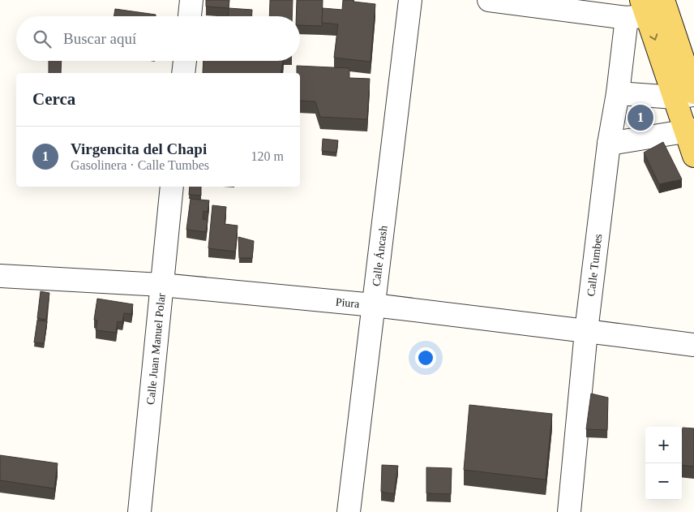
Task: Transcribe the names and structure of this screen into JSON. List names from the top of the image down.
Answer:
{
  "streets": {
    "street": [
      "Calle Áncash",
      "Calle Tumbes",
      "Piura",
      "Calle Juan Manuel Polar"
    ]
  },
  "crossings": [
    ["Calle Áncash", "Piura"],
    ["Calle Tumbes", "Piura"],
    ["Piura", "Calle Juan Manuel Polar"]
  ],
  "page": {
    "search": "Buscar aquí",
    "heading": "Cerca",
    "pins": "1",
    "list": [
      {
        "mark": "1",
        "name": "Virgencita del Chapi",
        "note": "Gasolinera · Calle Tumbes",
        "value": "120 m"
      }
    ],
    "map_buttons": ["+", "−"]
  }
}
